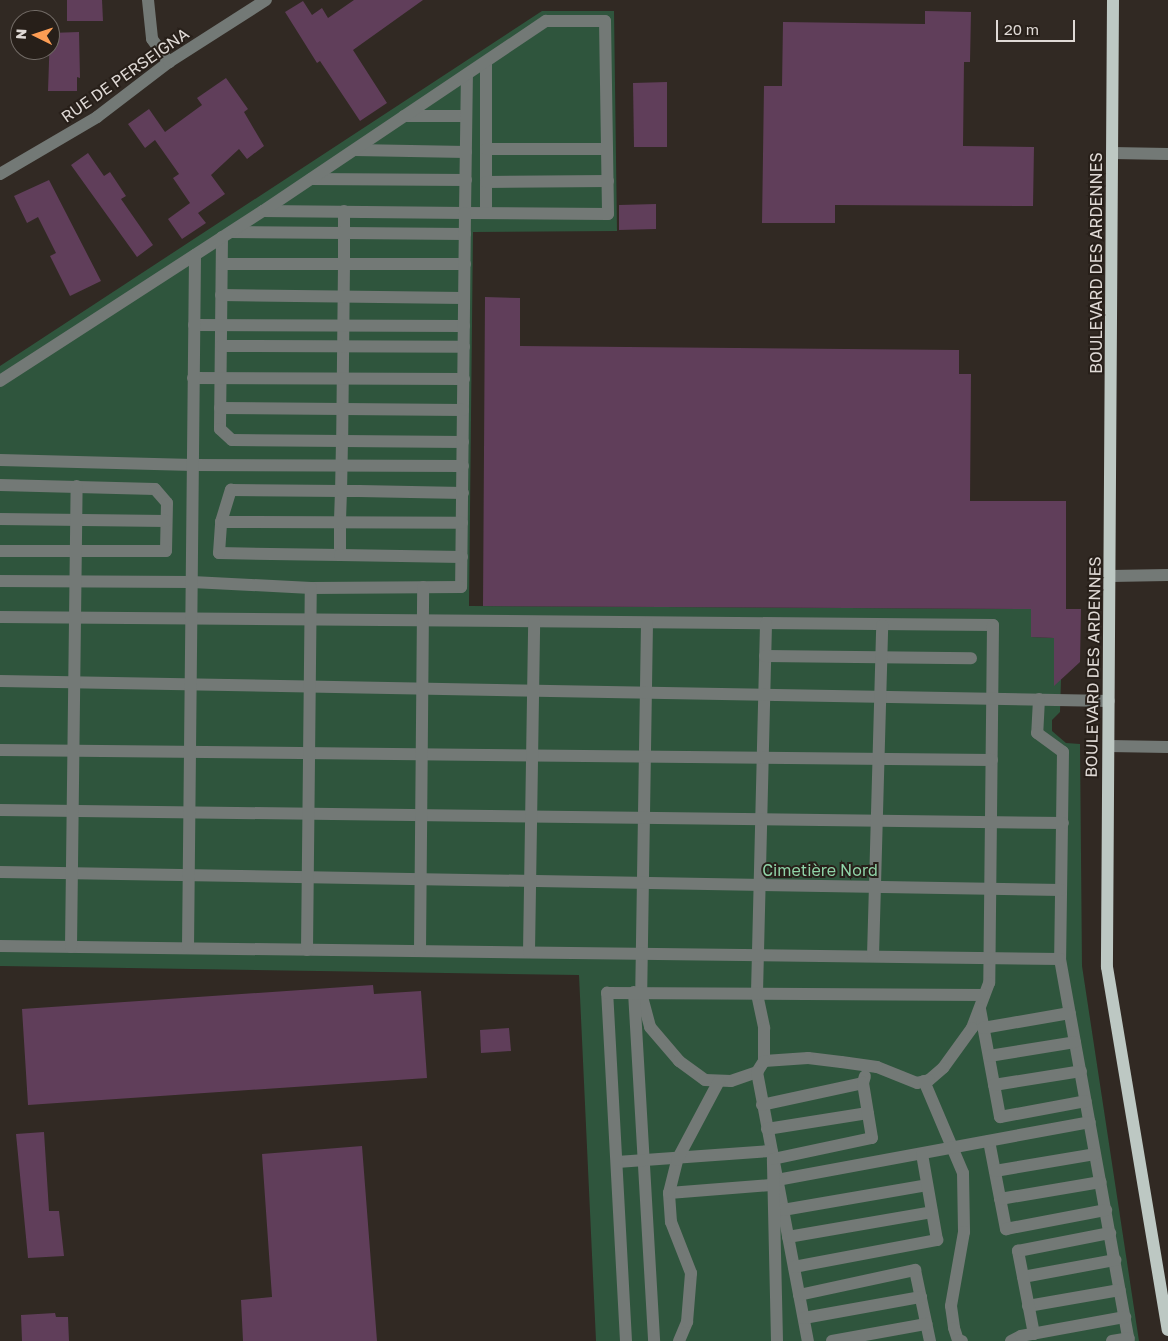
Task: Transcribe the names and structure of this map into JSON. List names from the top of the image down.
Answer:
{
  "streets": {
    "main road": ["BOULEVARD DES ARDENNES"],
    "street": ["RUE DE PERSEIGNA"]
  },
  "parks": ["Cimetière Nord"],
  "scale_bar": "20 m",
  "north": "left"
}
